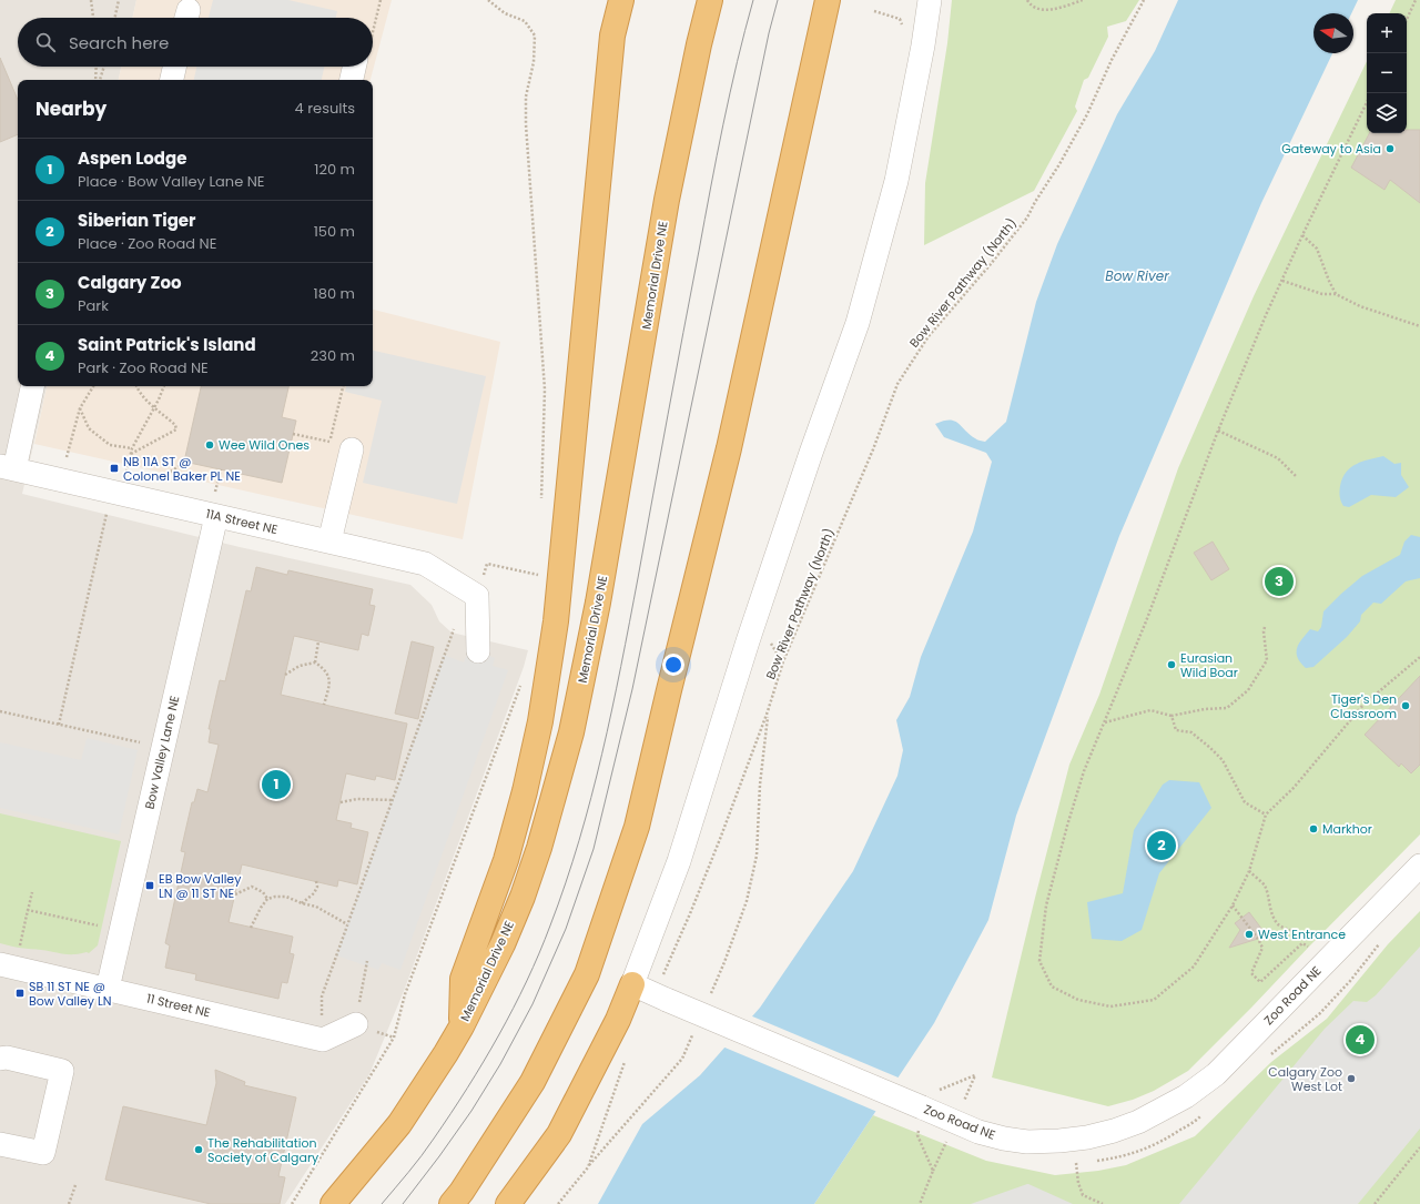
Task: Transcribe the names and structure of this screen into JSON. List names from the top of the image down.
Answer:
{
  "streets": {
    "highway": ["Memorial Drive NE"],
    "street": [
      "11A Street NE",
      "Bow Valley Lane NE",
      "Zoo Road NE",
      "11 Street NE"
    ],
    "path": ["Bow River Pathway (North)"]
  },
  "crossings": [
    ["Bow River Pathway (North)", "Zoo Road NE"],
    ["11A Street NE", "Bow Valley Lane NE"],
    ["Bow Valley Lane NE", "11 Street NE"]
  ],
  "water": ["Bow River"],
  "places": {
    "other": [
      "Gateway to Asia",
      "Wee Wild Ones",
      "Eurasian Wild Boar",
      "Tiger's Den Classroom",
      "Markhor",
      "West Entrance",
      "Calgary Zoo West Lot",
      "The Rehabilitation Society of Calgary"
    ],
    "transit": ["NB 11A ST @ Colonel Baker PL NE", "EB Bow Valley LN @ 11 ST NE", "SB 11 ST NE @ Bow Valley LN"]
  },
  "north": "left",
  "page": {
    "map_buttons": ["+", "−"],
    "search": "Search here",
    "heading": ["Nearby", "4 results"],
    "list": [
      {
        "mark": "1",
        "name": "Aspen Lodge",
        "note": "Place · Bow Valley Lane NE",
        "value": "120 m"
      },
      {
        "mark": "2",
        "name": "Siberian Tiger",
        "note": "Place · Zoo Road NE",
        "value": "150 m"
      },
      {
        "mark": "3",
        "name": "Calgary Zoo",
        "note": "Park",
        "value": "180 m"
      },
      {
        "mark": "4",
        "name": "Saint Patrick's Island",
        "note": "Park · Zoo Road NE",
        "value": "230 m"
      }
    ],
    "pins": [
      "3",
      "1",
      "2",
      "4"
    ]
  }
}
